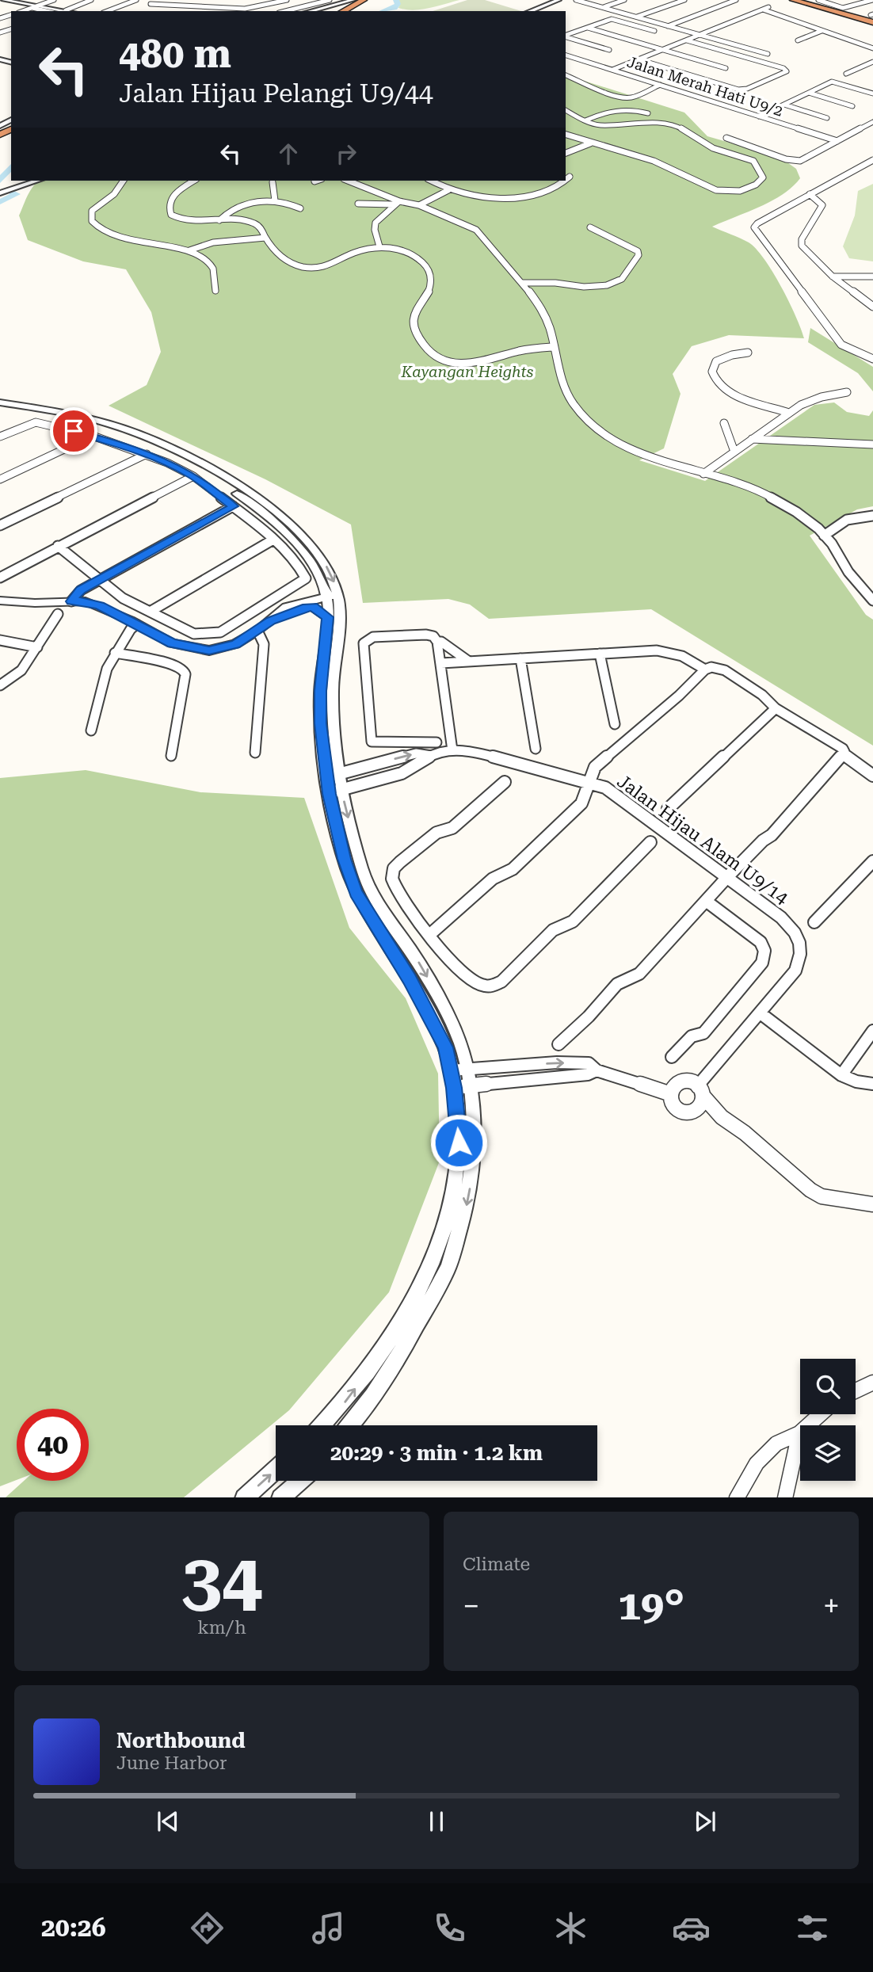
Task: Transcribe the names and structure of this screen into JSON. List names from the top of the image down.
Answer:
{
  "streets": {
    "street": ["Jalan Merah Hati U9/2", "Jalan Hijau Alam U9/14"]
  },
  "parks": ["Kayangan Heights"],
  "page": {
    "turn": ["480 m", "Jalan Hijau Pelangi U9/44"],
    "limit": "40",
    "trip": "20:29 · 3 min · 1.2 km",
    "tile": [
      ["34", "km/h"],
      "Climate"
    ],
    "heat": ["−", "19°", "+"],
    "song": ["Northbound", "June Harbor"],
    "tabs": "20:26"
  }
}
